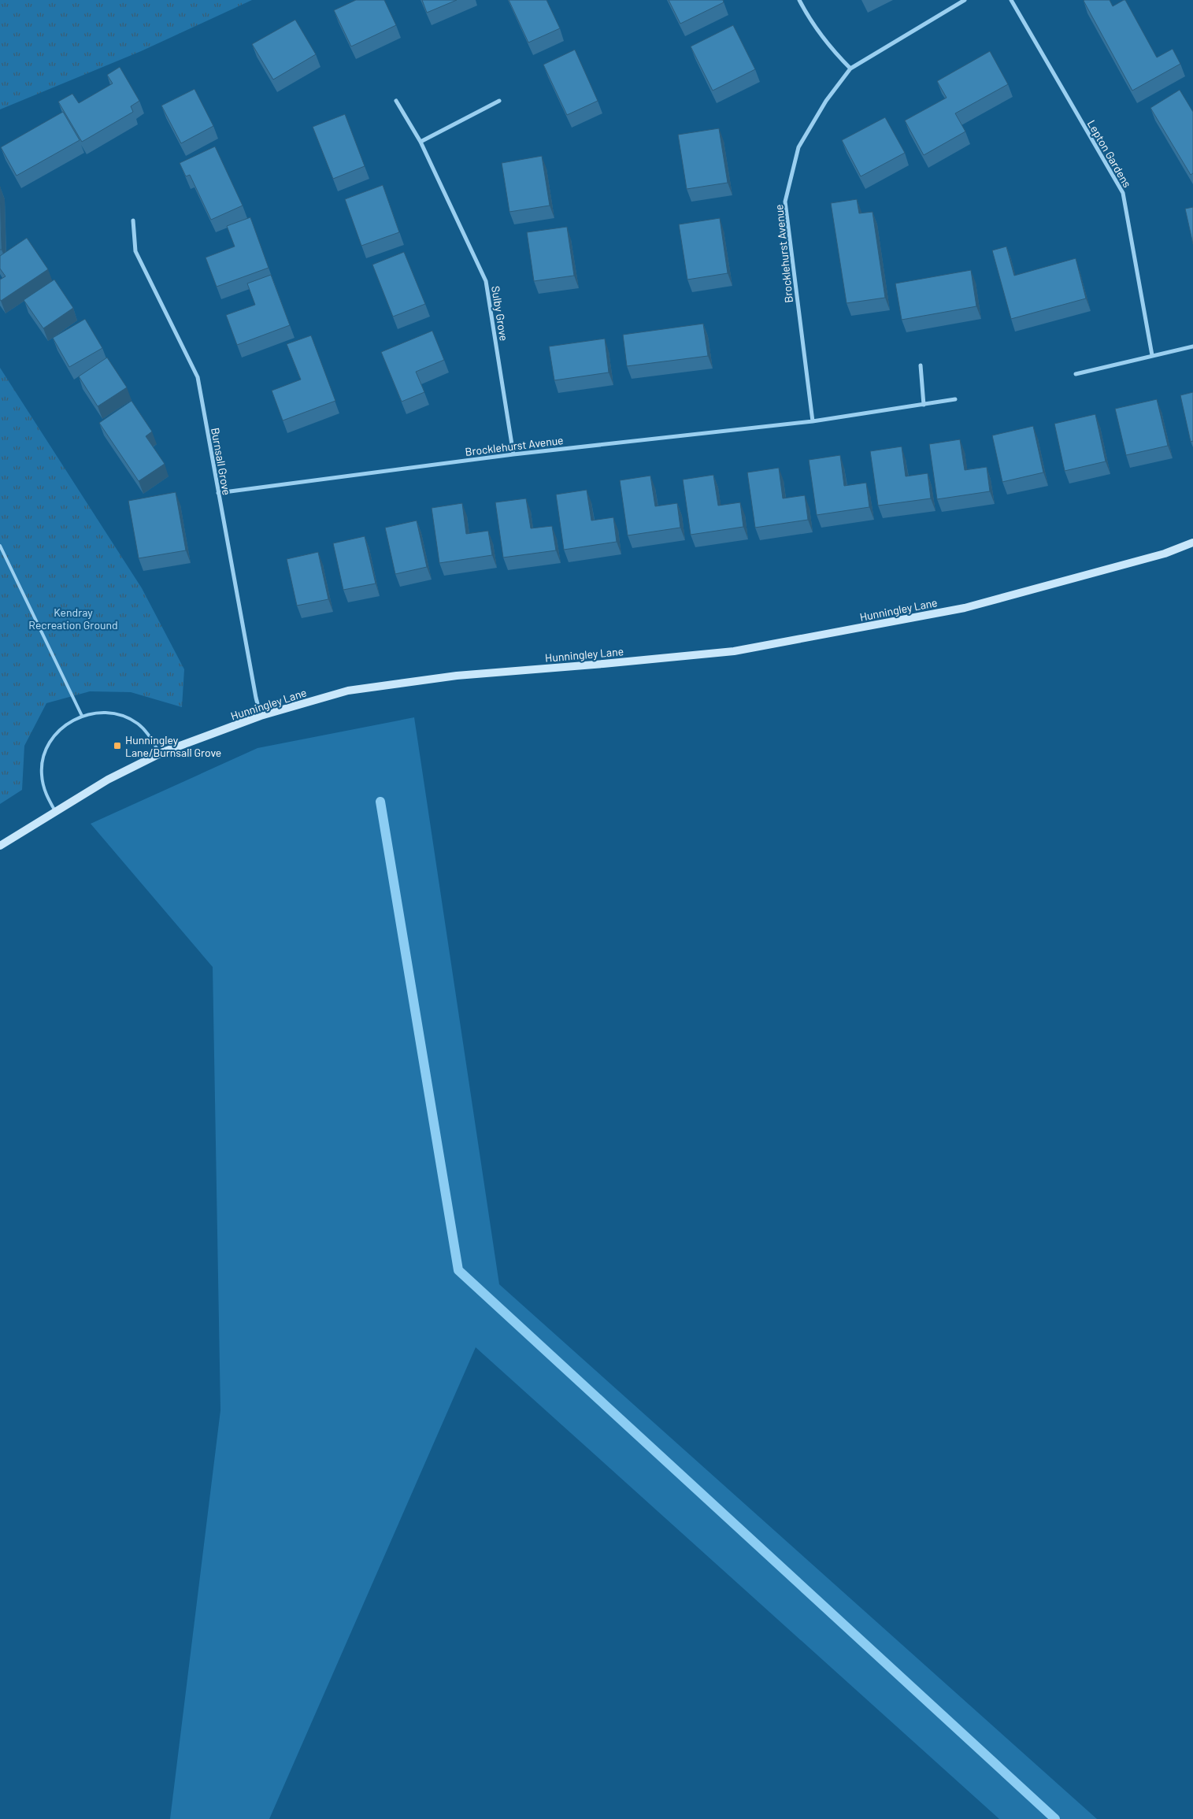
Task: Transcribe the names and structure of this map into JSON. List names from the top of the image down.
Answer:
{
  "streets": {
    "main road": ["Hunningley Lane"],
    "street": [
      "Lepton Gardens",
      "Brocklehurst Avenue",
      "Sulby Grove",
      "Burnsall Grove"
    ]
  },
  "crossings": [
    ["Brocklehurst Avenue", "Sulby Grove"],
    ["Brocklehurst Avenue", "Burnsall Grove"],
    ["Burnsall Grove", "Hunningley Lane"]
  ],
  "parks": ["Kendray Recreation Ground"],
  "places": {
    "transit": ["Hunningley Lane/Burnsall Grove"]
  }
}
